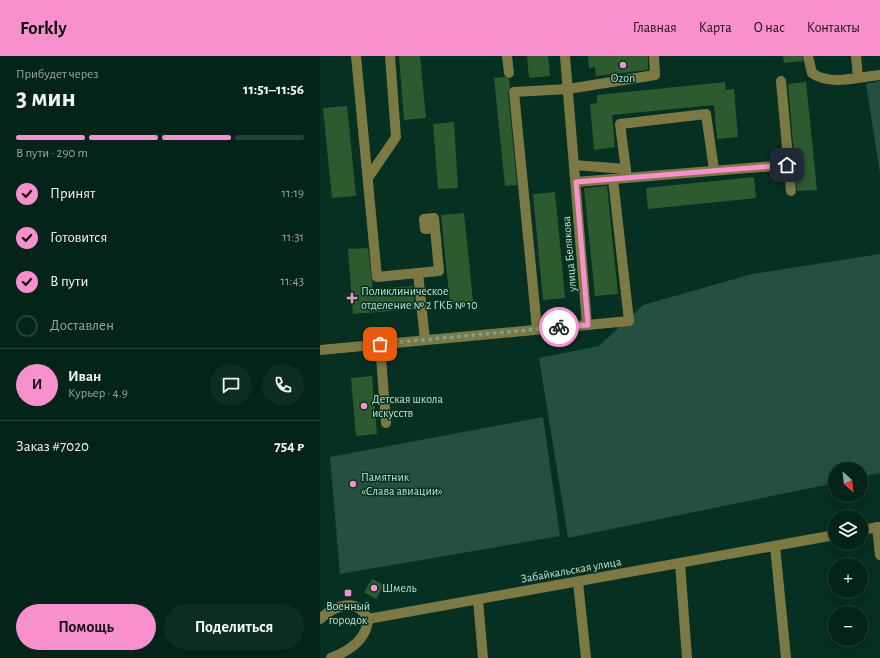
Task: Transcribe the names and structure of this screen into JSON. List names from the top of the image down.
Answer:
{
  "streets": {
    "street": ["улица Белякова", "Забайкальская улица"]
  },
  "places": {
    "other": [
      "Ozon",
      "Детская школа искусств",
      "Памятник «Слава авиации»",
      "Шмель"
    ],
    "health": ["Поликлиническое отделение № 2 ГКБ № 10"],
    "transit": ["Военный городок"]
  },
  "north": "bottom right",
  "page": {
    "header": "Forkly",
    "nav": [
      "Главная",
      "Карта",
      "О нас",
      "Контакты"
    ],
    "heading": ["3 мин", "Прибудет через", "11:51–11:56"],
    "panel": [
      "Иван",
      "Курьер · 4.9",
      "Заказ #7020",
      "754 ₽"
    ],
    "bar": "В пути · 290 m",
    "list": [
      ["Принят", "11:19"],
      ["Готовится", "11:31"],
      ["В пути", "11:43"],
      "Доставлен"
    ],
    "round": "И",
    "map_buttons": ["+", "−"],
    "buttons": ["Помощь", "Поделиться"]
  }
}
